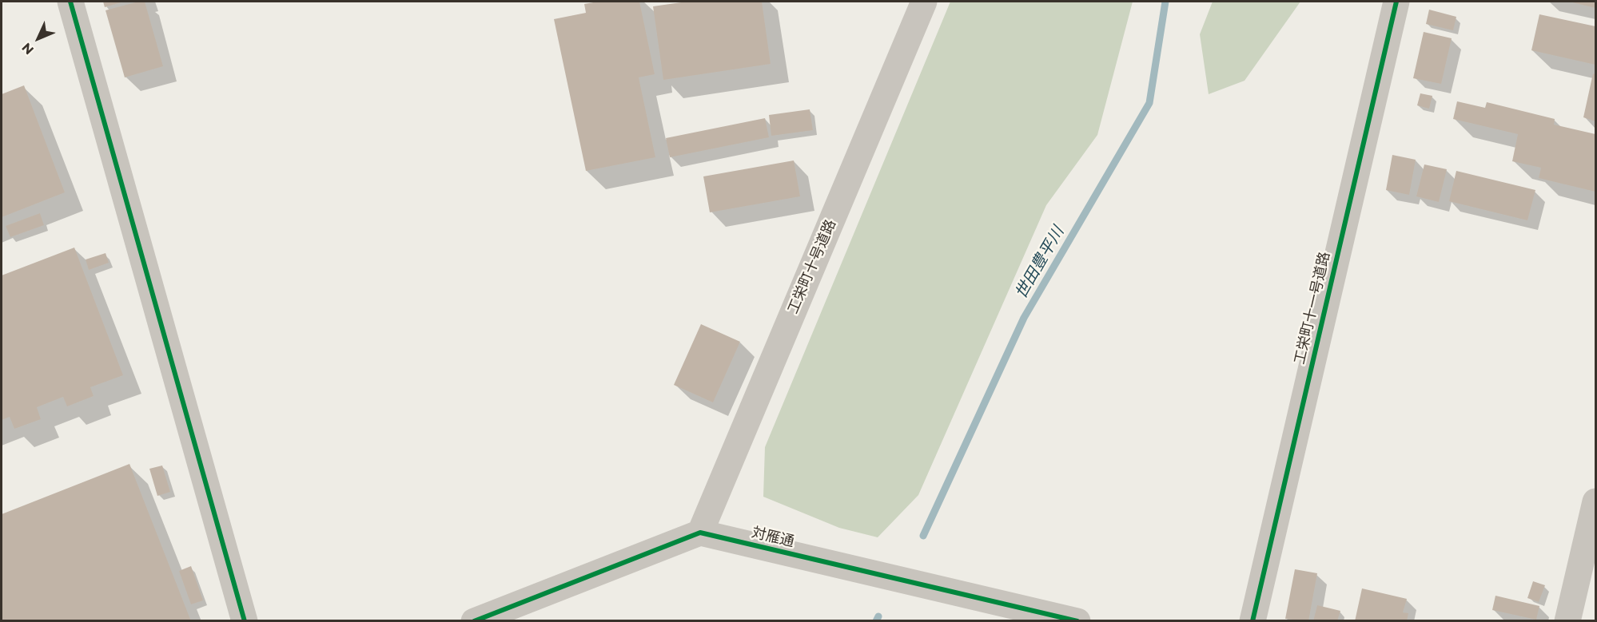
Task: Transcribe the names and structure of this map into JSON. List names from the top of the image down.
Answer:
{
  "streets": {
    "street": ["工栄町十号道路", "工栄町十一号道路", "対雁通"]
  },
  "crossings": [
    ["工栄町十号道路", "対雁通"]
  ],
  "water": ["世田豊平川"],
  "north": "bottom left"
}
